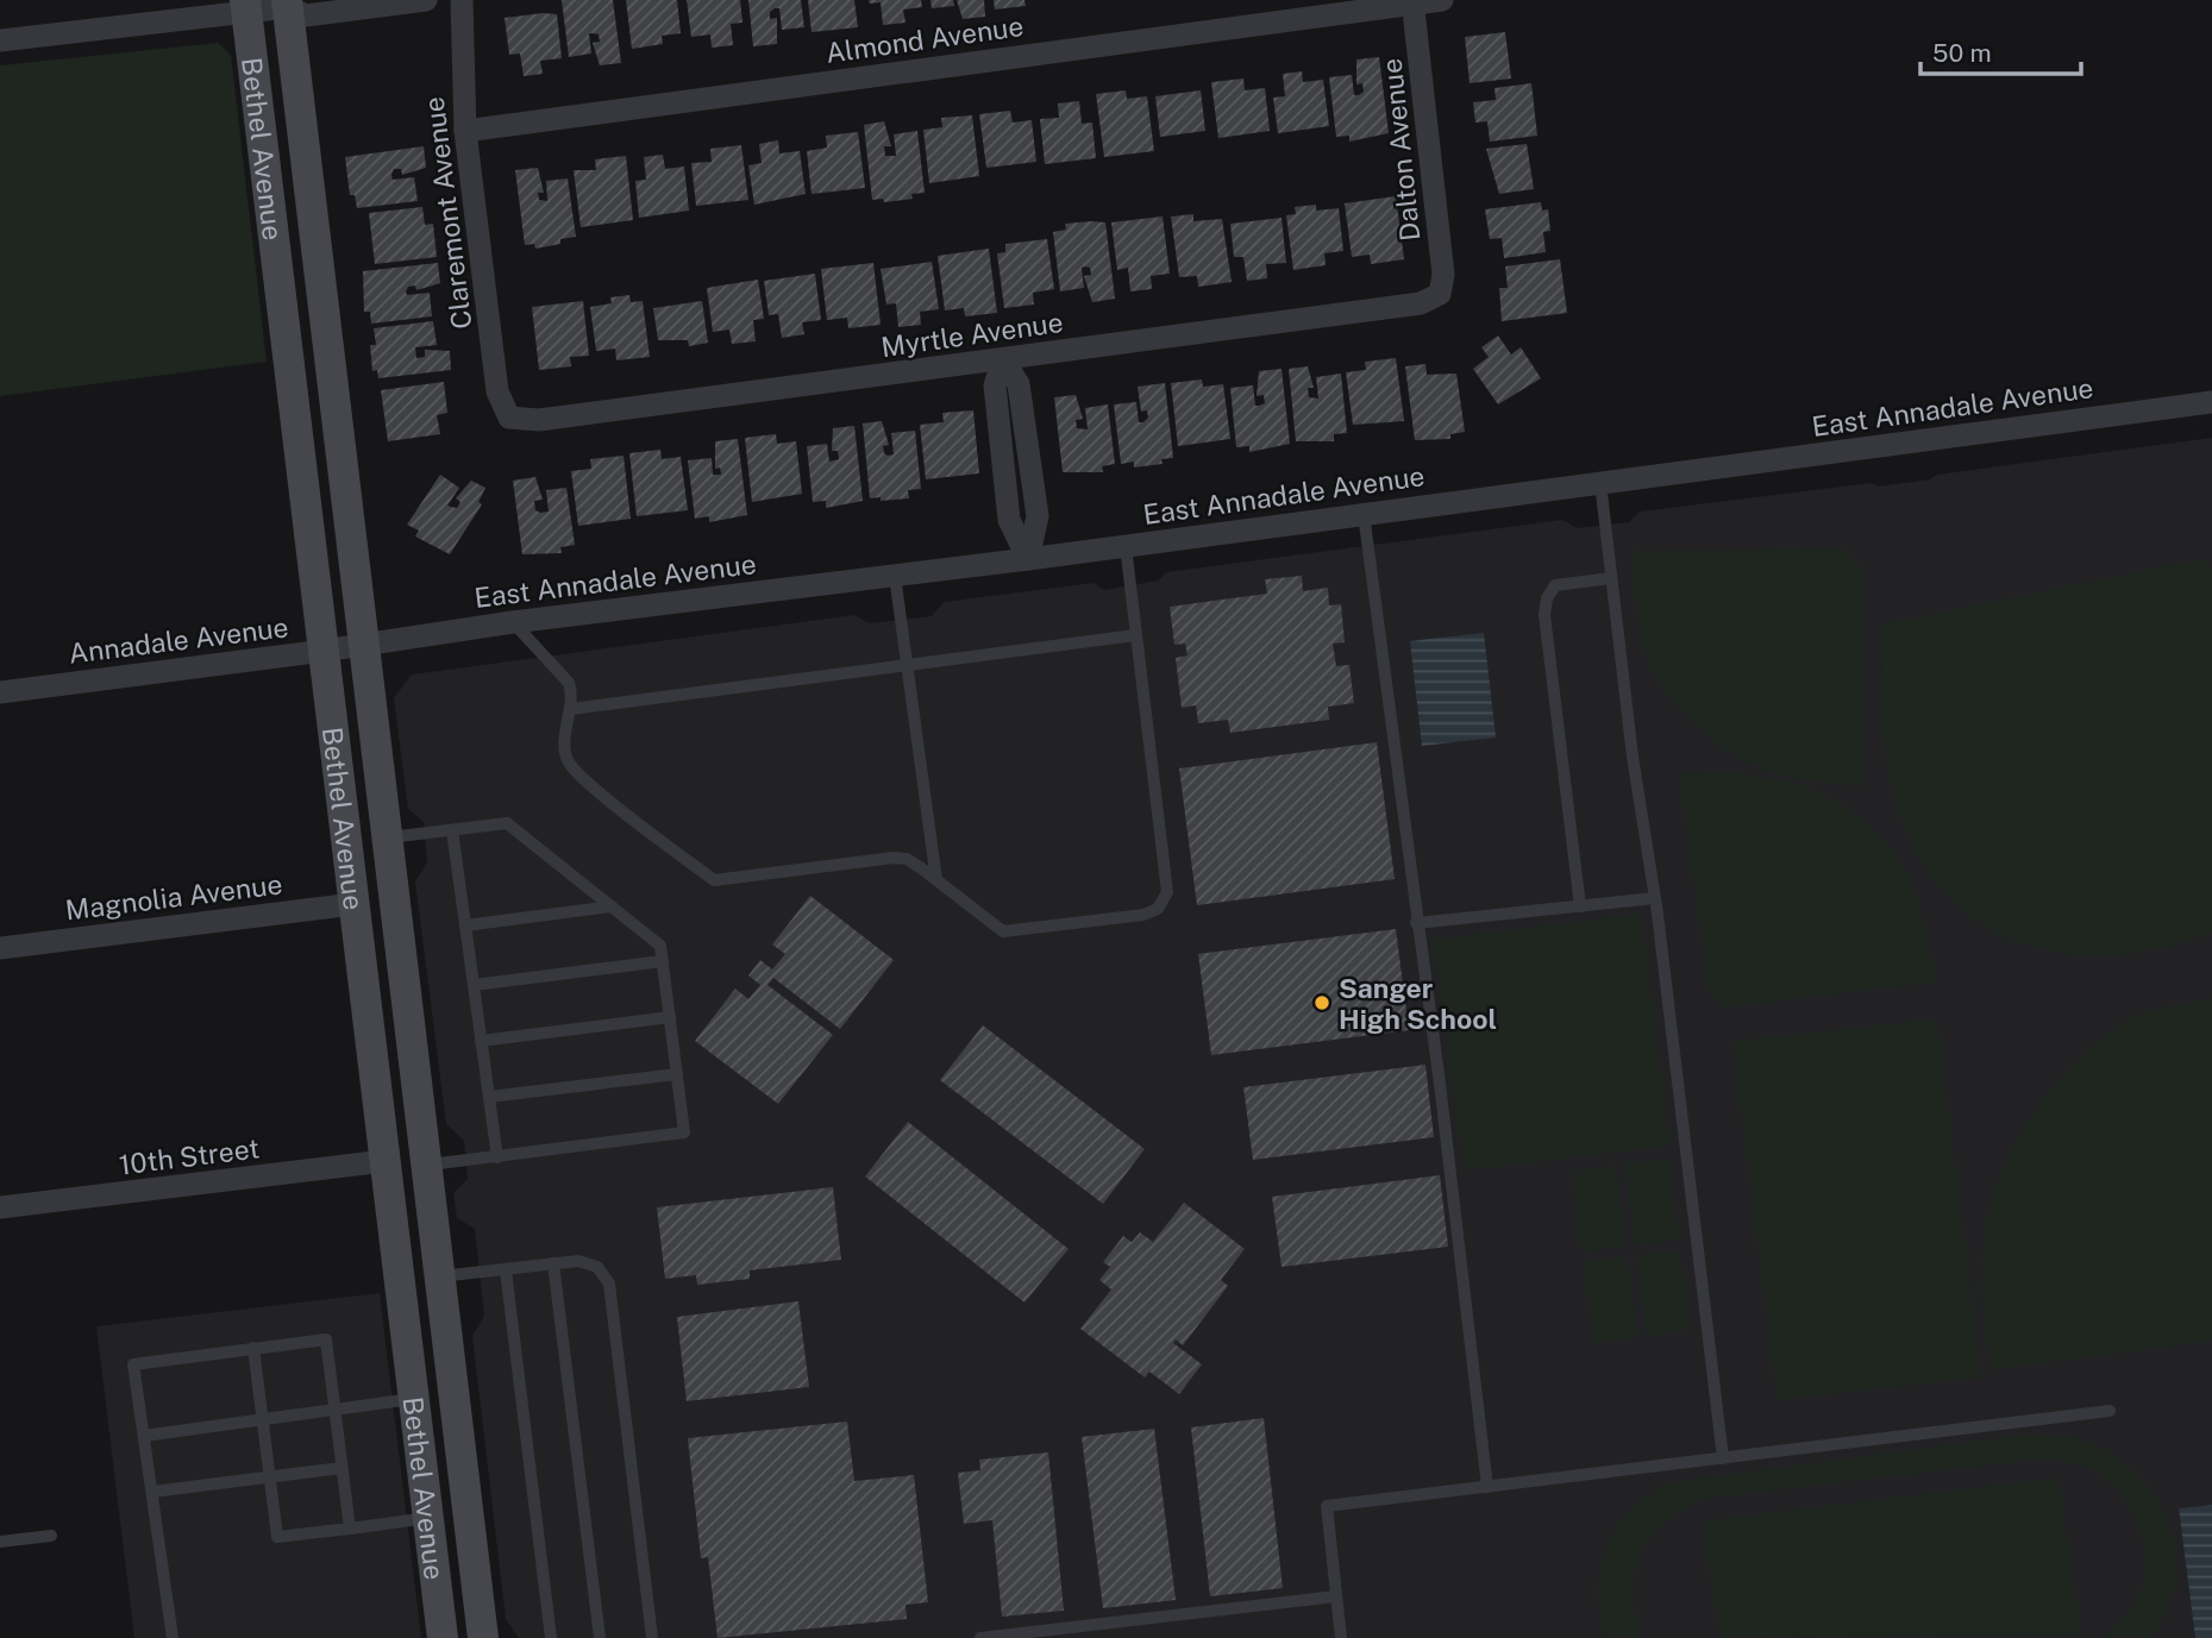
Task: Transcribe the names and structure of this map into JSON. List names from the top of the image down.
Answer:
{
  "streets": {
    "main road": ["Bethel Avenue"],
    "street": [
      "Almond Avenue",
      "Dalton Avenue",
      "Claremont Avenue",
      "Myrtle Avenue",
      "East Annadale Avenue",
      "Annadale Avenue",
      "Magnolia Avenue",
      "10th Street"
    ]
  },
  "crossings": [
    ["Almond Avenue", "Dalton Avenue"],
    ["Almond Avenue", "Claremont Avenue"],
    ["Bethel Avenue", "East Annadale Avenue"],
    ["Bethel Avenue", "Annadale Avenue"],
    ["Bethel Avenue", "Magnolia Avenue"],
    ["Bethel Avenue", "10th Street"],
    ["Dalton Avenue", "Myrtle Avenue"],
    ["Claremont Avenue", "Myrtle Avenue"],
    ["East Annadale Avenue", "Annadale Avenue"]
  ],
  "places": ["Sanger High School"],
  "scale_bar": "50 m"
}
